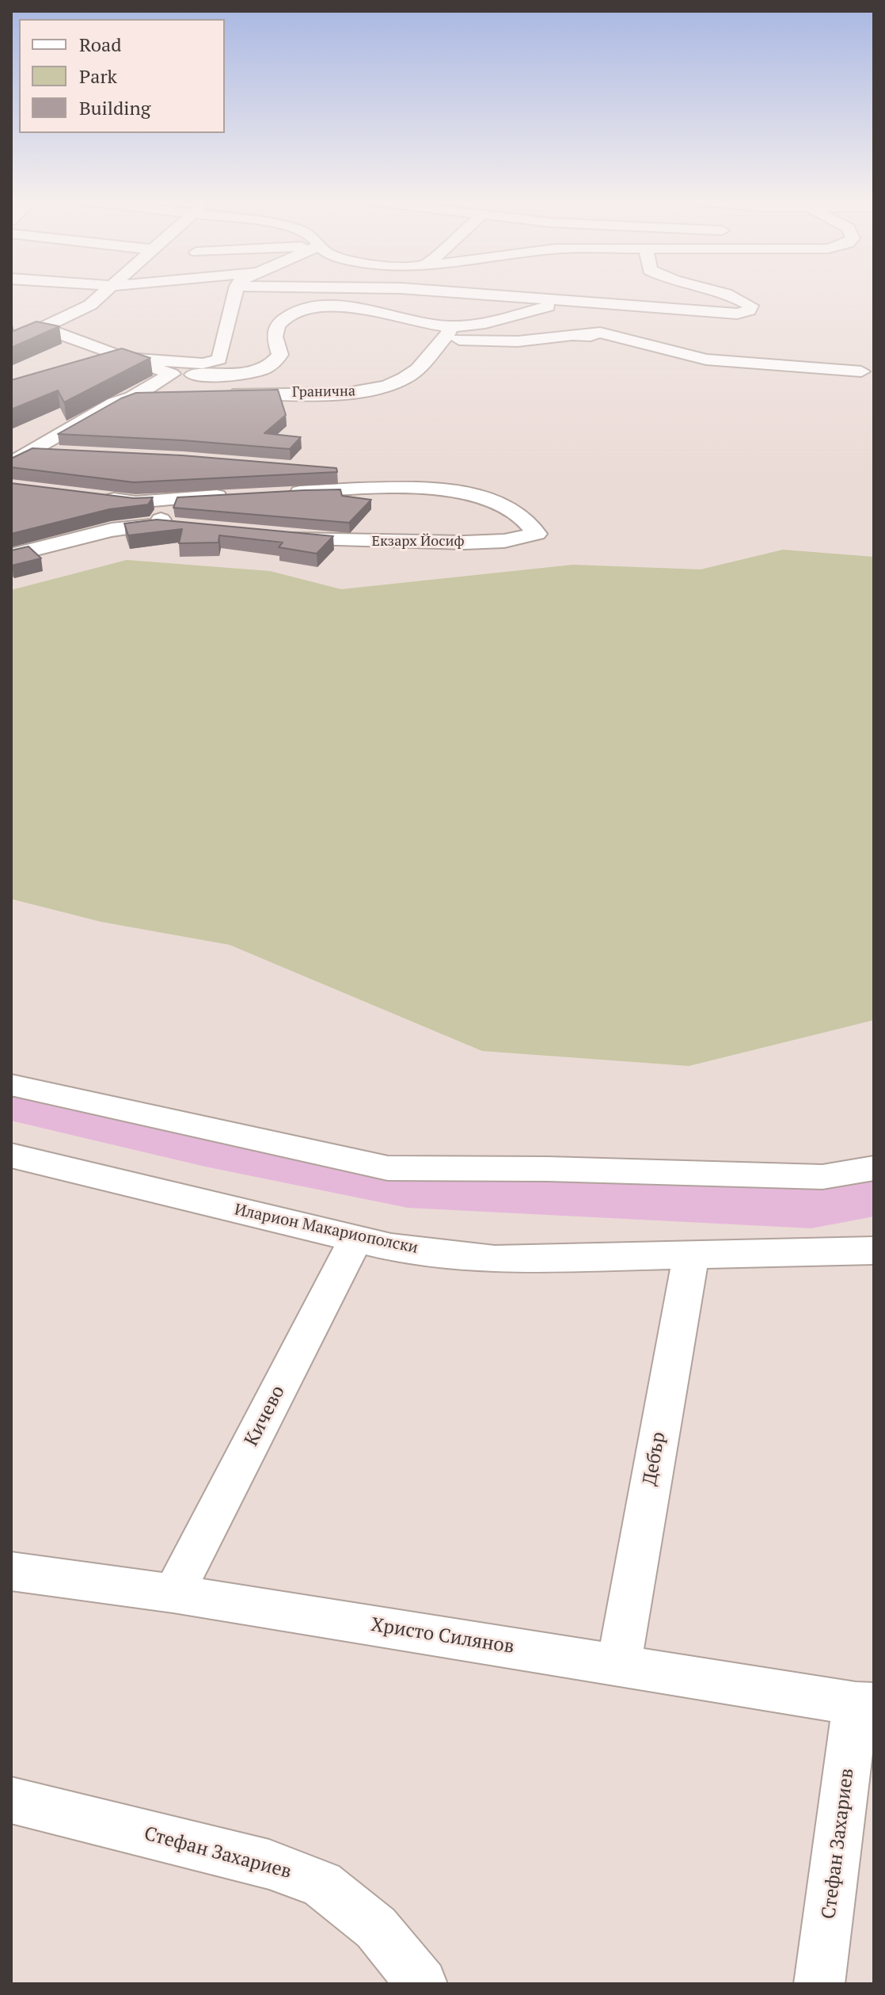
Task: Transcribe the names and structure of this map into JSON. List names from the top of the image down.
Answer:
{
  "streets": {
    "street": [
      "Гранична",
      "Екзарх Йосиф",
      "Иларион Макариополски",
      "Кичево",
      "Дебър",
      "Христо Силянов",
      "Стефан Захариев"
    ]
  },
  "crossings": [
    ["Иларион Макариополски", "Кичево"],
    ["Иларион Макариополски", "Дебър"],
    ["Кичево", "Христо Силянов"],
    ["Дебър", "Христо Силянов"],
    ["Христо Силянов", "Стефан Захариев"]
  ],
  "legend": ["Road", "Park", "Building"]
}
